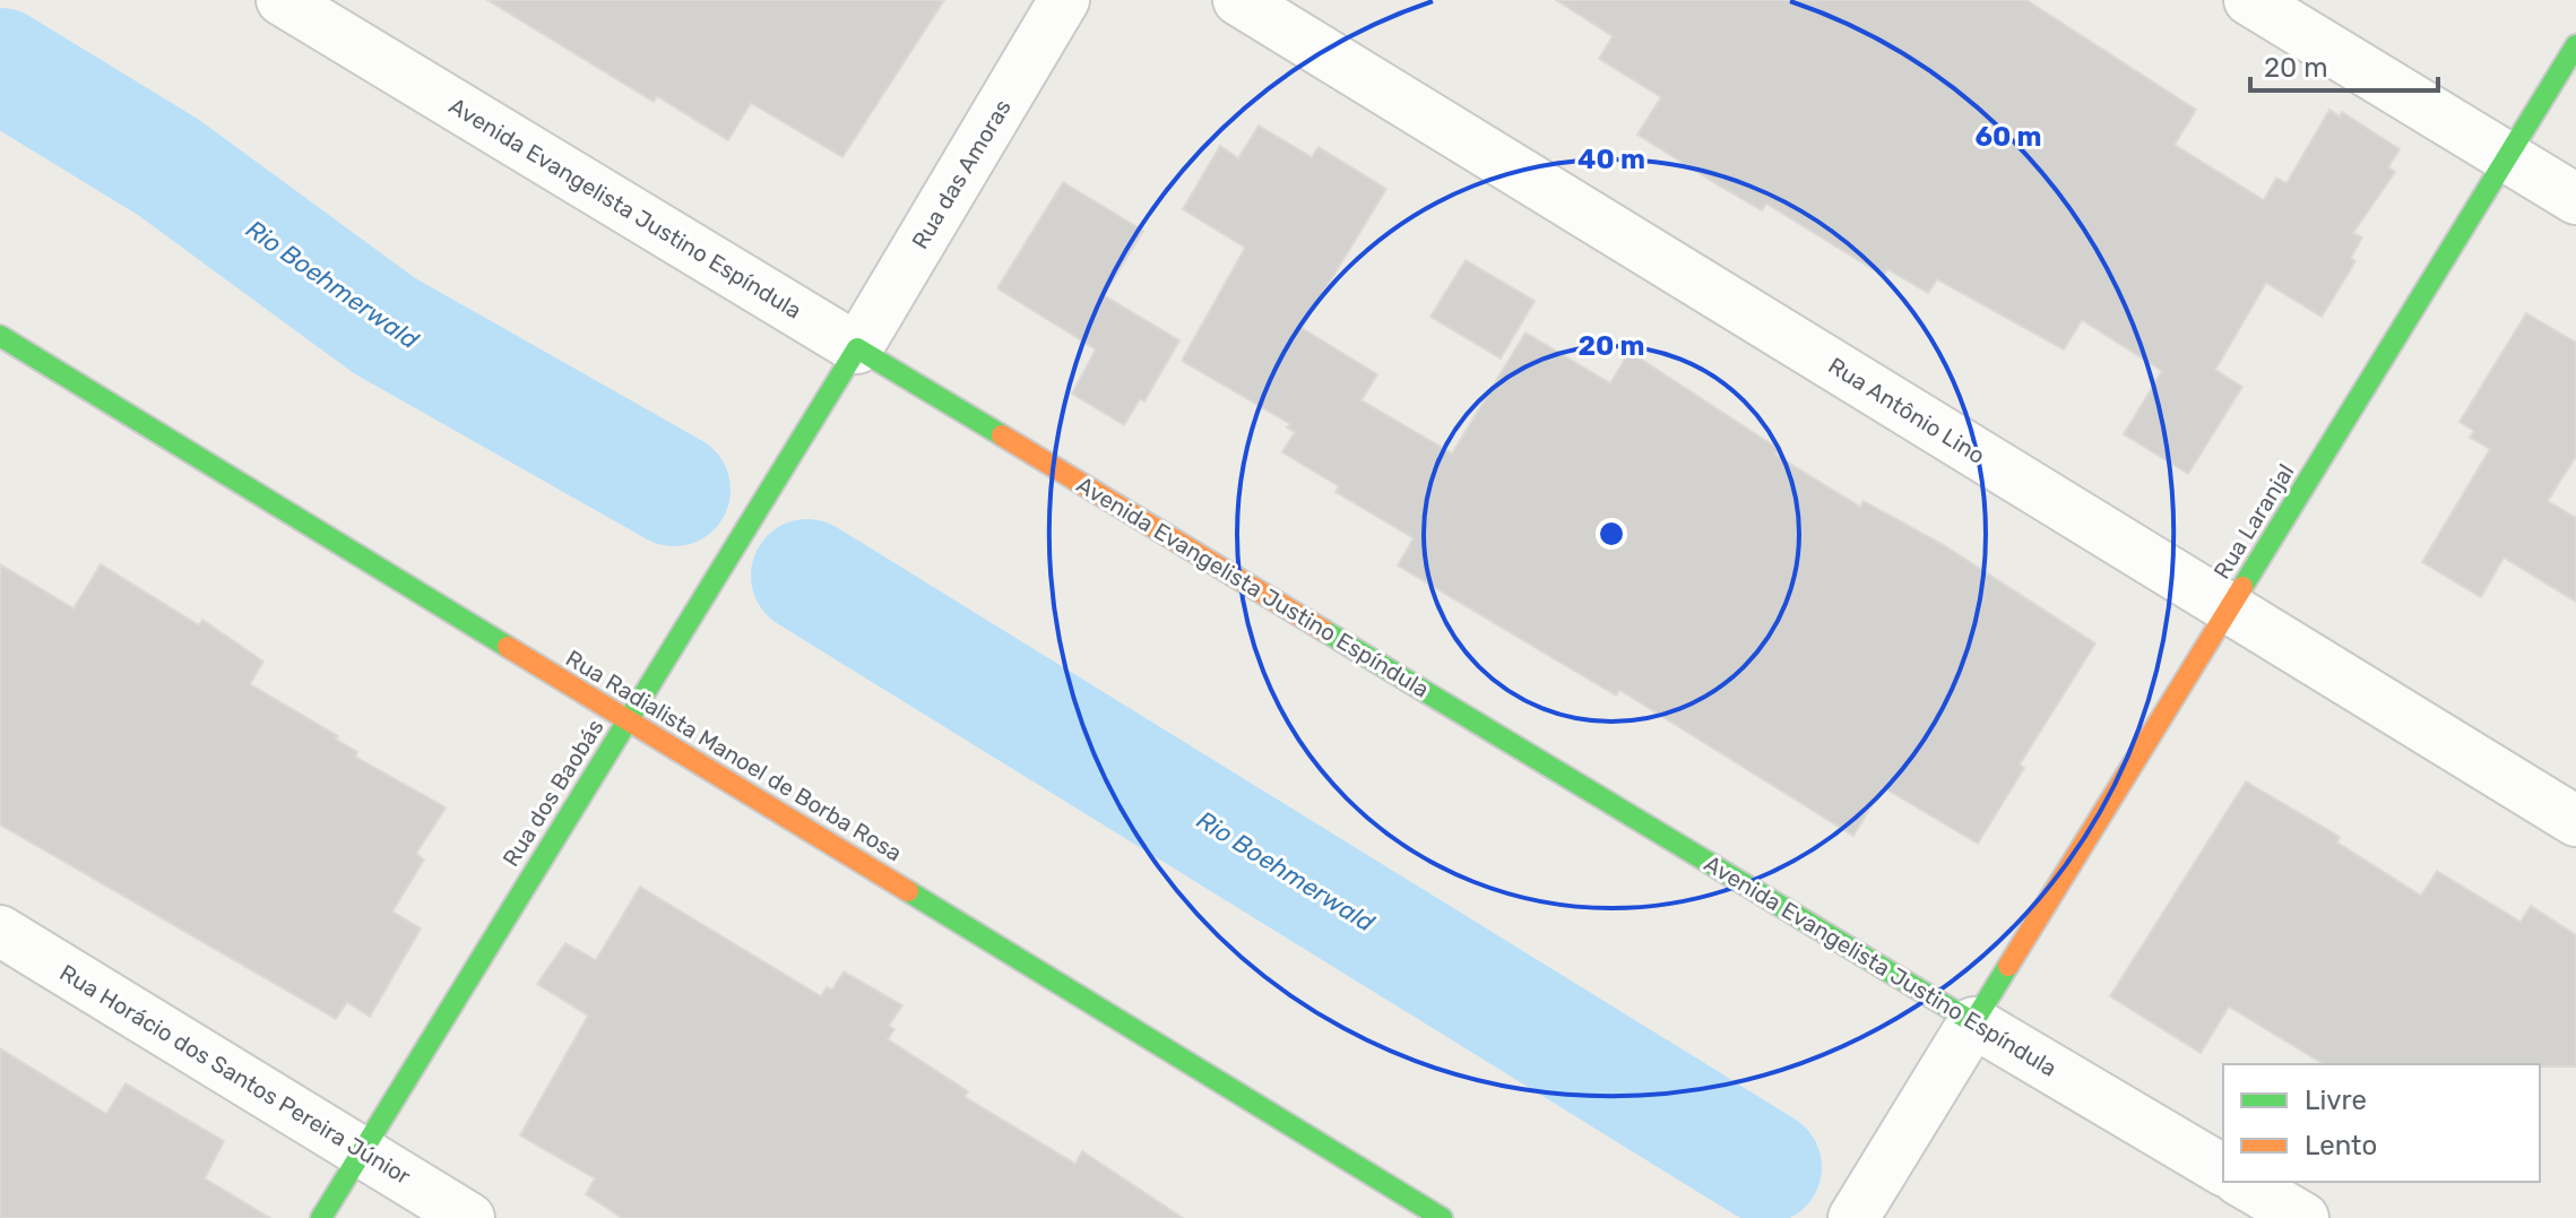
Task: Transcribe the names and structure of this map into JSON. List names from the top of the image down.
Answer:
{
  "streets": {
    "street": [
      "Rua das Amoras",
      "Avenida Evangelista Justino Espíndula",
      "Rua Antônio Lino",
      "Rua Laranjal",
      "Rua Radialista Manoel de Borba Rosa",
      "Rua dos Baobás",
      "Rua Horácio dos Santos Pereira Júnior"
    ]
  },
  "crossings": [
    ["Rua das Amoras", "Avenida Evangelista Justino Espíndula"],
    ["Rua das Amoras", "Rua dos Baobás"],
    ["Avenida Evangelista Justino Espíndula", "Rua Laranjal"],
    ["Avenida Evangelista Justino Espíndula", "Rua dos Baobás"],
    ["Rua Antônio Lino", "Rua Laranjal"],
    ["Rua Radialista Manoel de Borba Rosa", "Rua dos Baobás"],
    ["Rua dos Baobás", "Rua Horácio dos Santos Pereira Júnior"]
  ],
  "water": ["Rio Boehmerwald"],
  "legend": ["Livre", "Lento"],
  "scale_bar": "20 m",
  "rings": ["60 m", "40 m", "20 m"]
}
